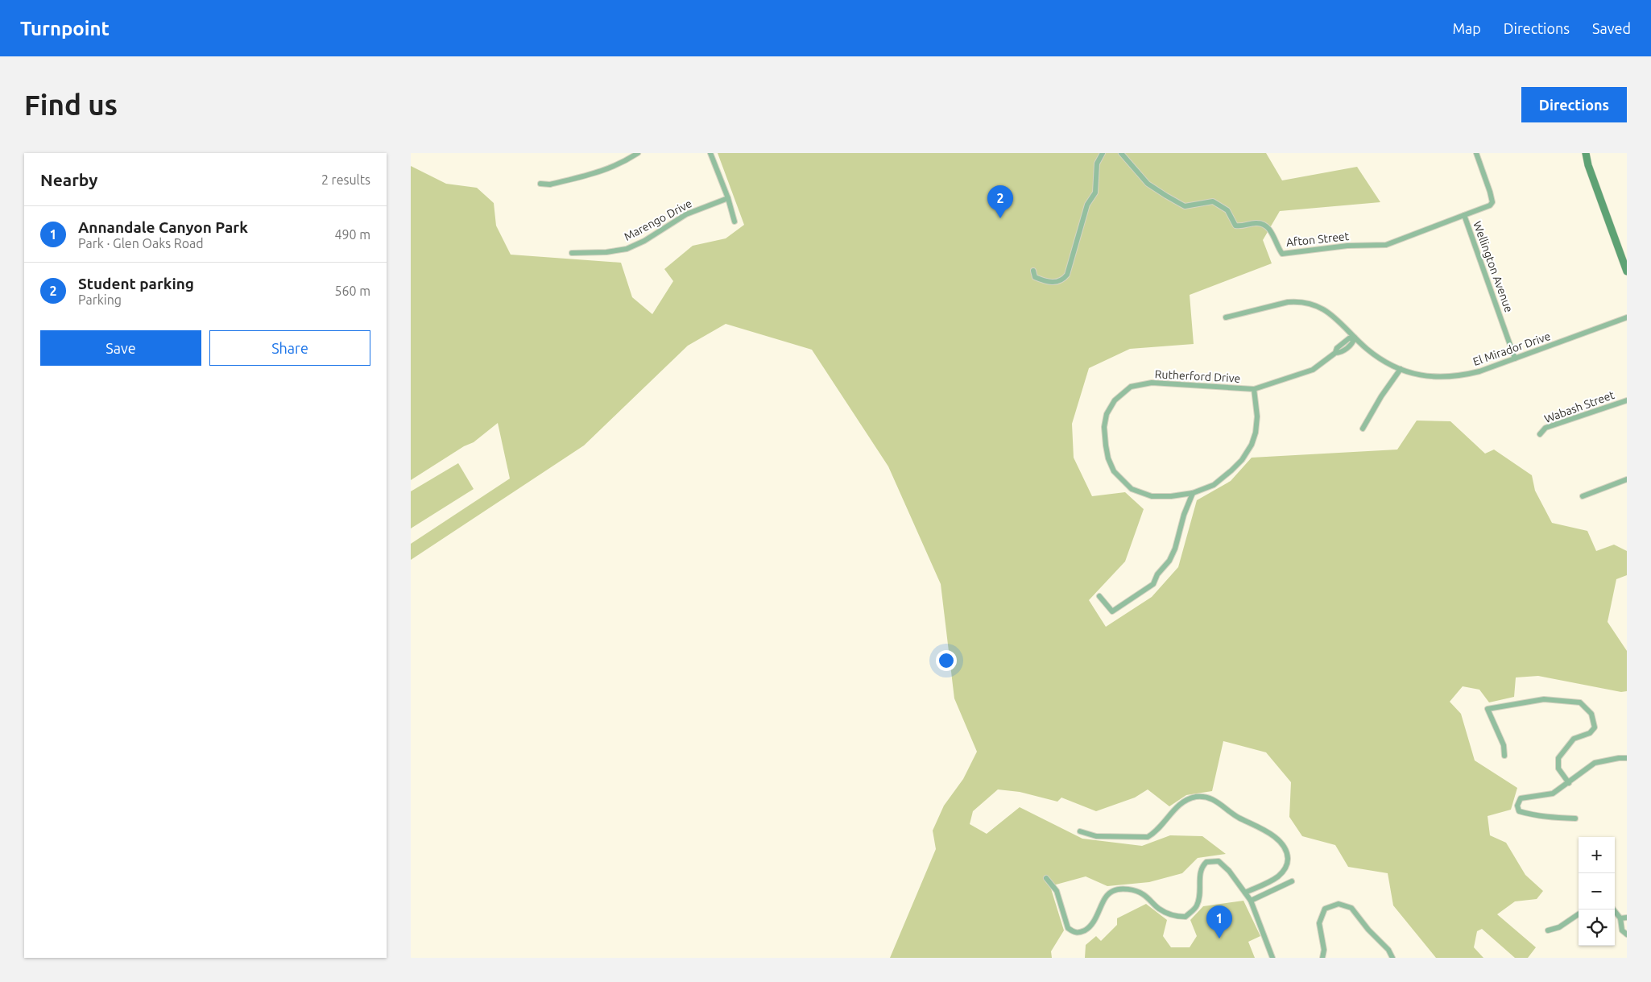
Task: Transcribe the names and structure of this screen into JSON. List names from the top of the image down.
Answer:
{
  "streets": {
    "street": [
      "Marengo Drive",
      "Afton Street",
      "Wellington Avenue",
      "El Mirador Drive",
      "Rutherford Drive",
      "Wabash Street"
    ]
  },
  "crossings": [
    ["Afton Street", "Wellington Avenue"],
    ["Wellington Avenue", "El Mirador Drive"],
    ["El Mirador Drive", "Rutherford Drive"]
  ],
  "page": {
    "header": "Turnpoint",
    "nav": ["Map", "Directions", "Saved"],
    "buttons": [
      "Directions",
      ["Save", "Share"]
    ],
    "title": "Find us",
    "heading": ["Nearby", "2 results"],
    "pins": ["2", "1"],
    "list": [
      {
        "mark": "1",
        "name": "Annandale Canyon Park",
        "note": "Park · Glen Oaks Road",
        "value": "490 m"
      },
      {
        "mark": "2",
        "name": "Student parking",
        "note": "Parking",
        "value": "560 m"
      }
    ],
    "map_buttons": ["+", "−"]
  }
}
